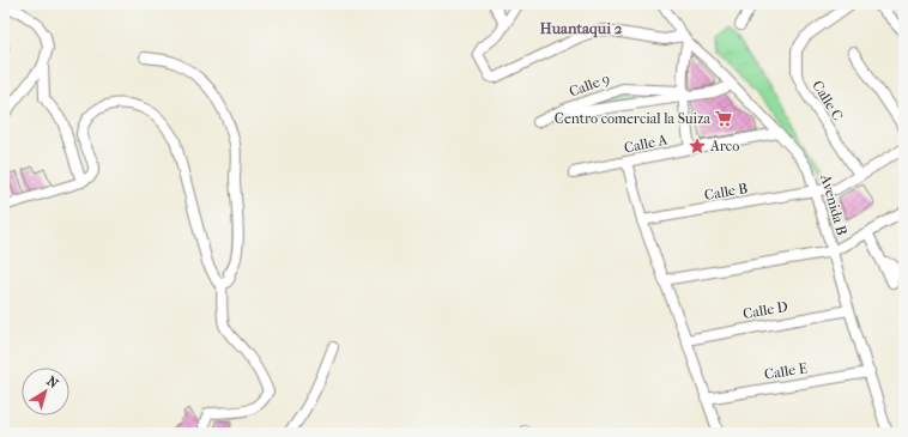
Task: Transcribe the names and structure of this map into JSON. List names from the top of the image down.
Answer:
{
  "streets": {
    "street": [
      "Calle 9",
      "Calle C",
      "Calle A",
      "Calle B",
      "Avenida B",
      "Calle D",
      "Calle E"
    ]
  },
  "crossings": [
    ["Calle C", "Calle B"],
    ["Calle A", "Avenida B"],
    ["Calle B", "Avenida B"],
    ["Avenida B", "Calle D"],
    ["Avenida B", "Calle E"]
  ],
  "districts": ["Huantaqui 2"],
  "places": {
    "supermarket": ["Centro comercial la Suiza"],
    "place": ["Arco"]
  },
  "north": "top right"
}
